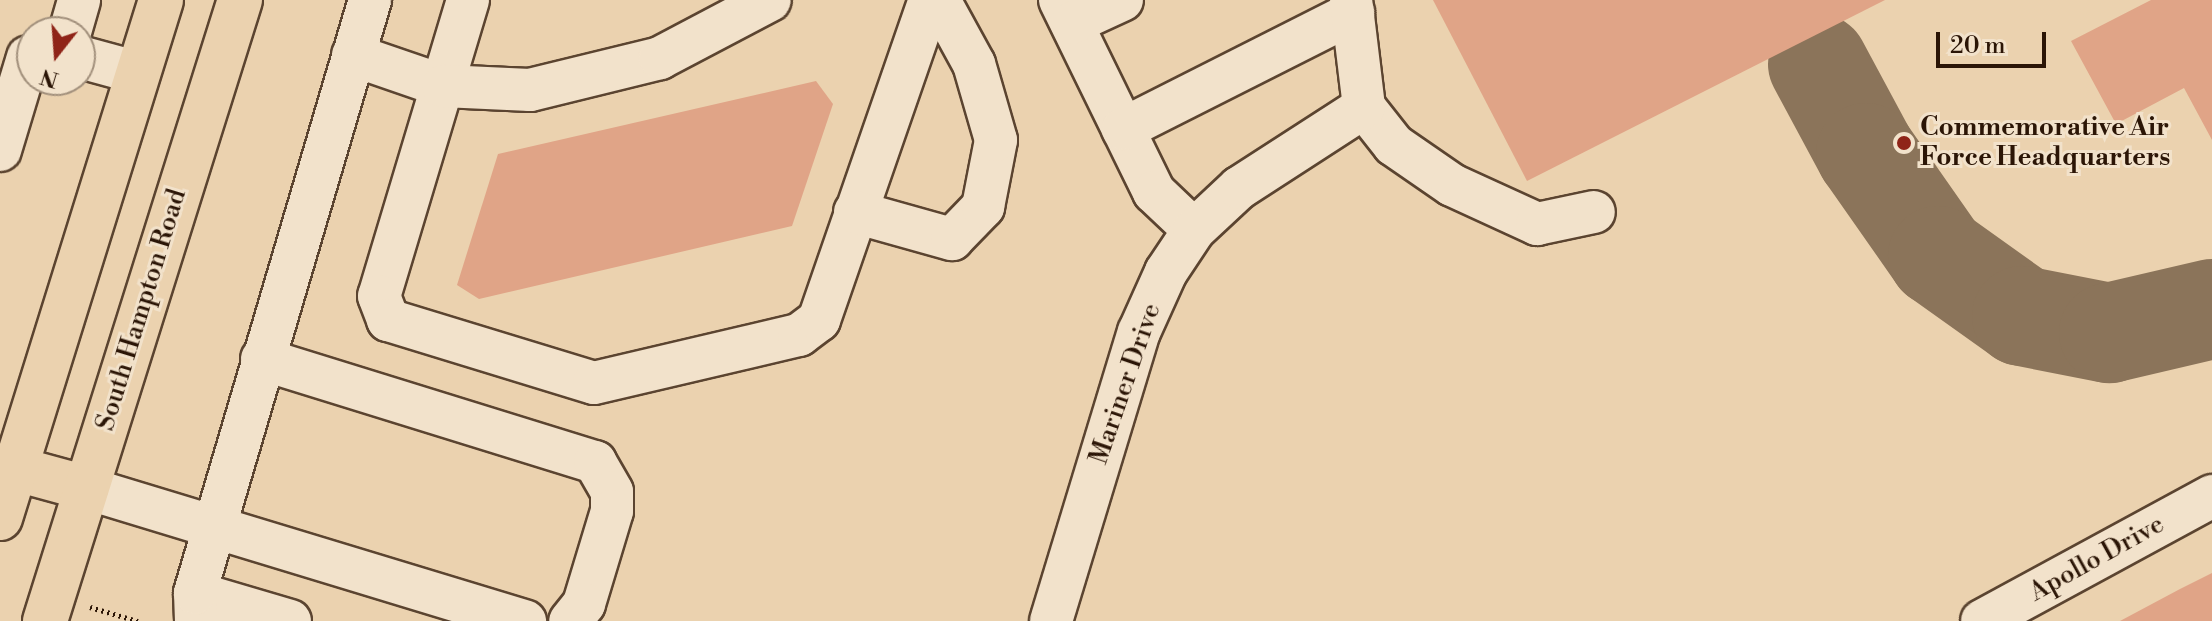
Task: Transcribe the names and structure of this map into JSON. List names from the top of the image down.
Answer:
{
  "streets": {
    "main road": ["South Hampton Road"],
    "lane": ["Mariner Drive", "Apollo Drive"]
  },
  "places": ["Commemorative Air Force Headquarters"],
  "scale_bar": "20 m",
  "north": "bottom"
}
